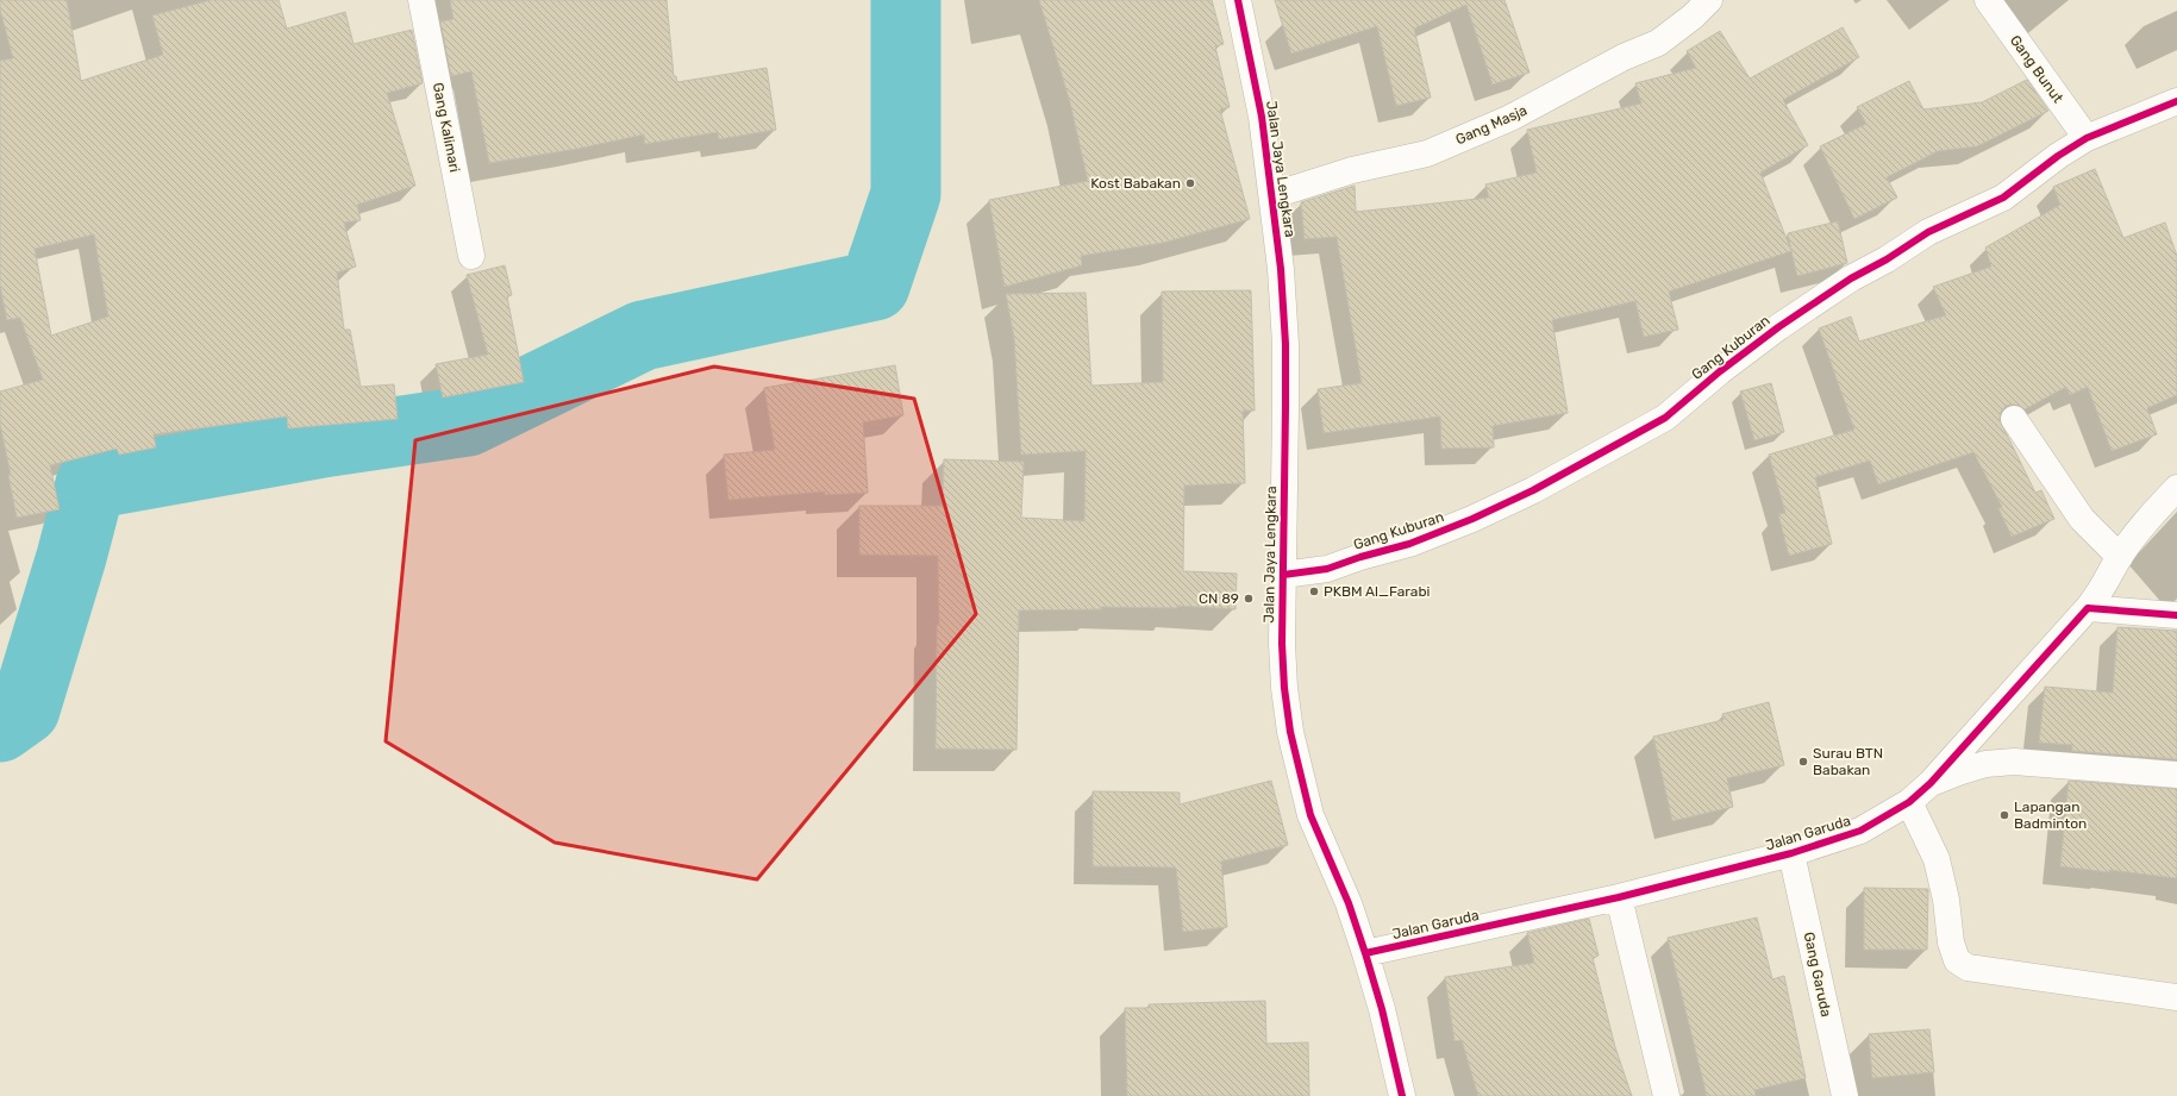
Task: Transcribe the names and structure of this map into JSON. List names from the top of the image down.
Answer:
{
  "streets": {
    "street": [
      "Gang Bunut",
      "Gang Masja",
      "Gang Kalimari",
      "Jalan Jaya Lengkara",
      "Gang Kuburan",
      "Jalan Garuda",
      "Gang Garuda"
    ]
  },
  "crossings": [
    ["Gang Bunut", "Gang Kuburan"],
    ["Gang Masja", "Jalan Jaya Lengkara"],
    ["Jalan Jaya Lengkara", "Gang Kuburan"],
    ["Jalan Jaya Lengkara", "Jalan Garuda"],
    ["Jalan Garuda", "Gang Garuda"]
  ],
  "places": [
    "Kost Babakan",
    "PKBM Al_Farabi",
    "CN 89",
    "Surau BTN Babakan",
    "Lapangan Badminton"
  ]
}
